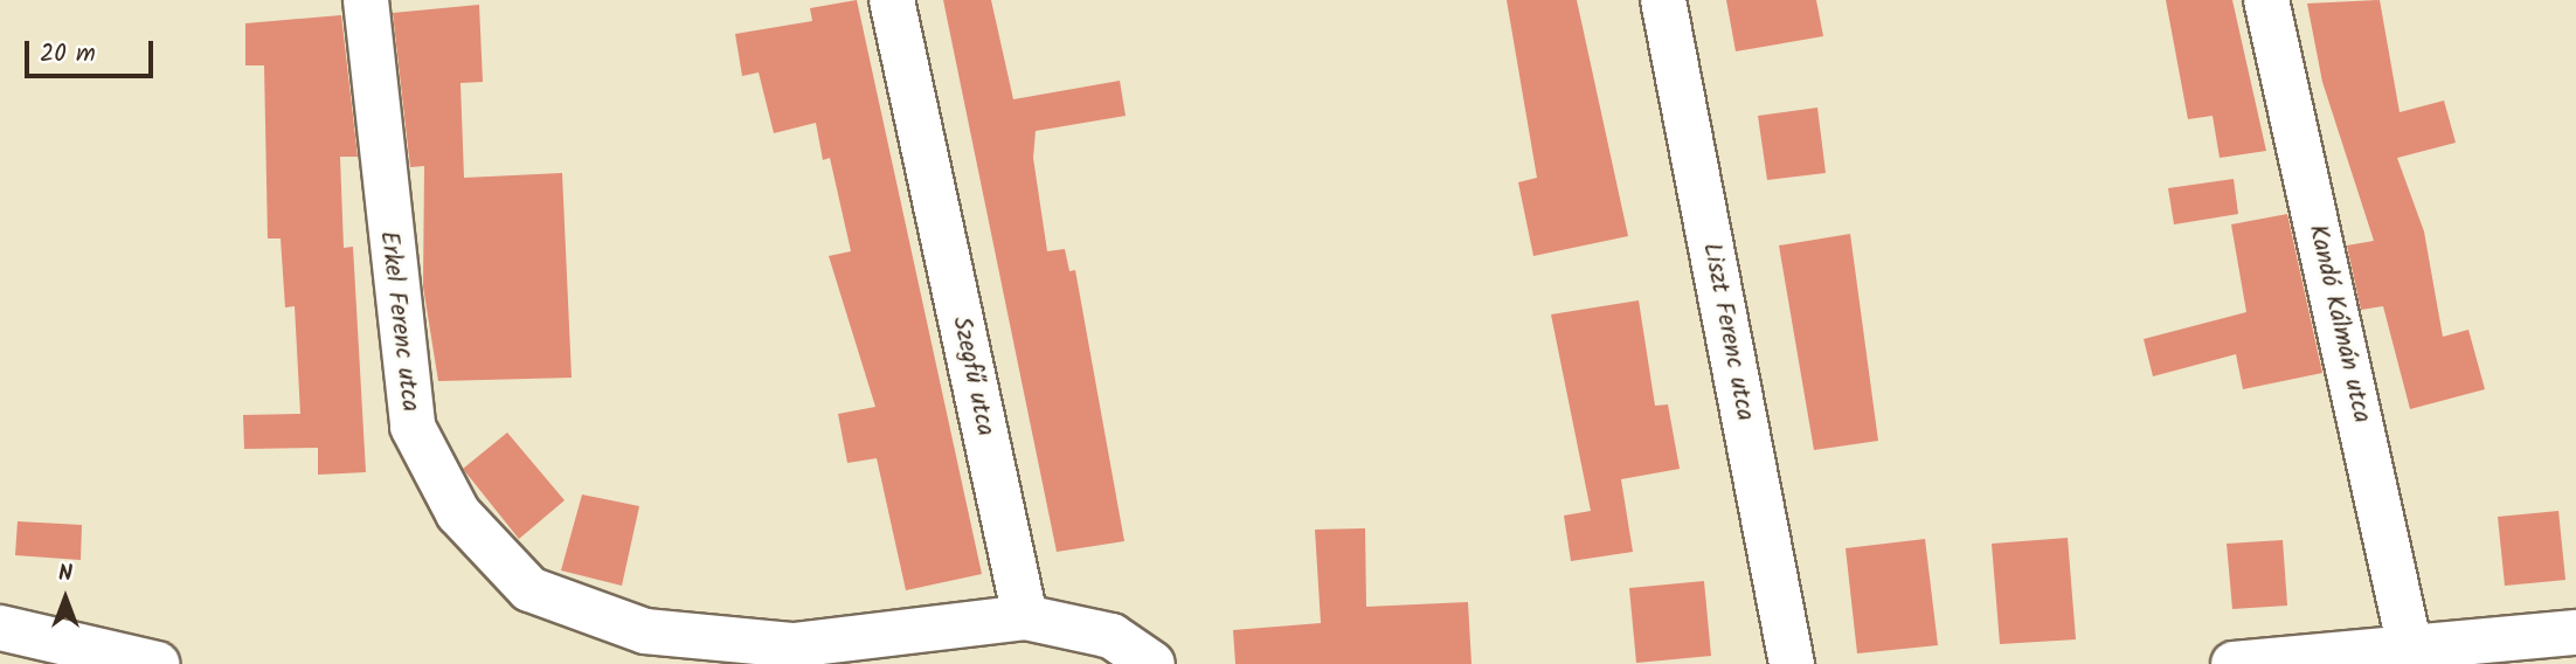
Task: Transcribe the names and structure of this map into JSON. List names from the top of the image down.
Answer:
{
  "streets": {
    "street": [
      "Erkel Ferenc utca",
      "Kandó Kálmán utca",
      "Liszt Ferenc utca",
      "Szegfű utca"
    ]
  },
  "crossings": [
    ["Erkel Ferenc utca", "Szegfű utca"]
  ],
  "scale_bar": "20 m",
  "north": "top"
}
